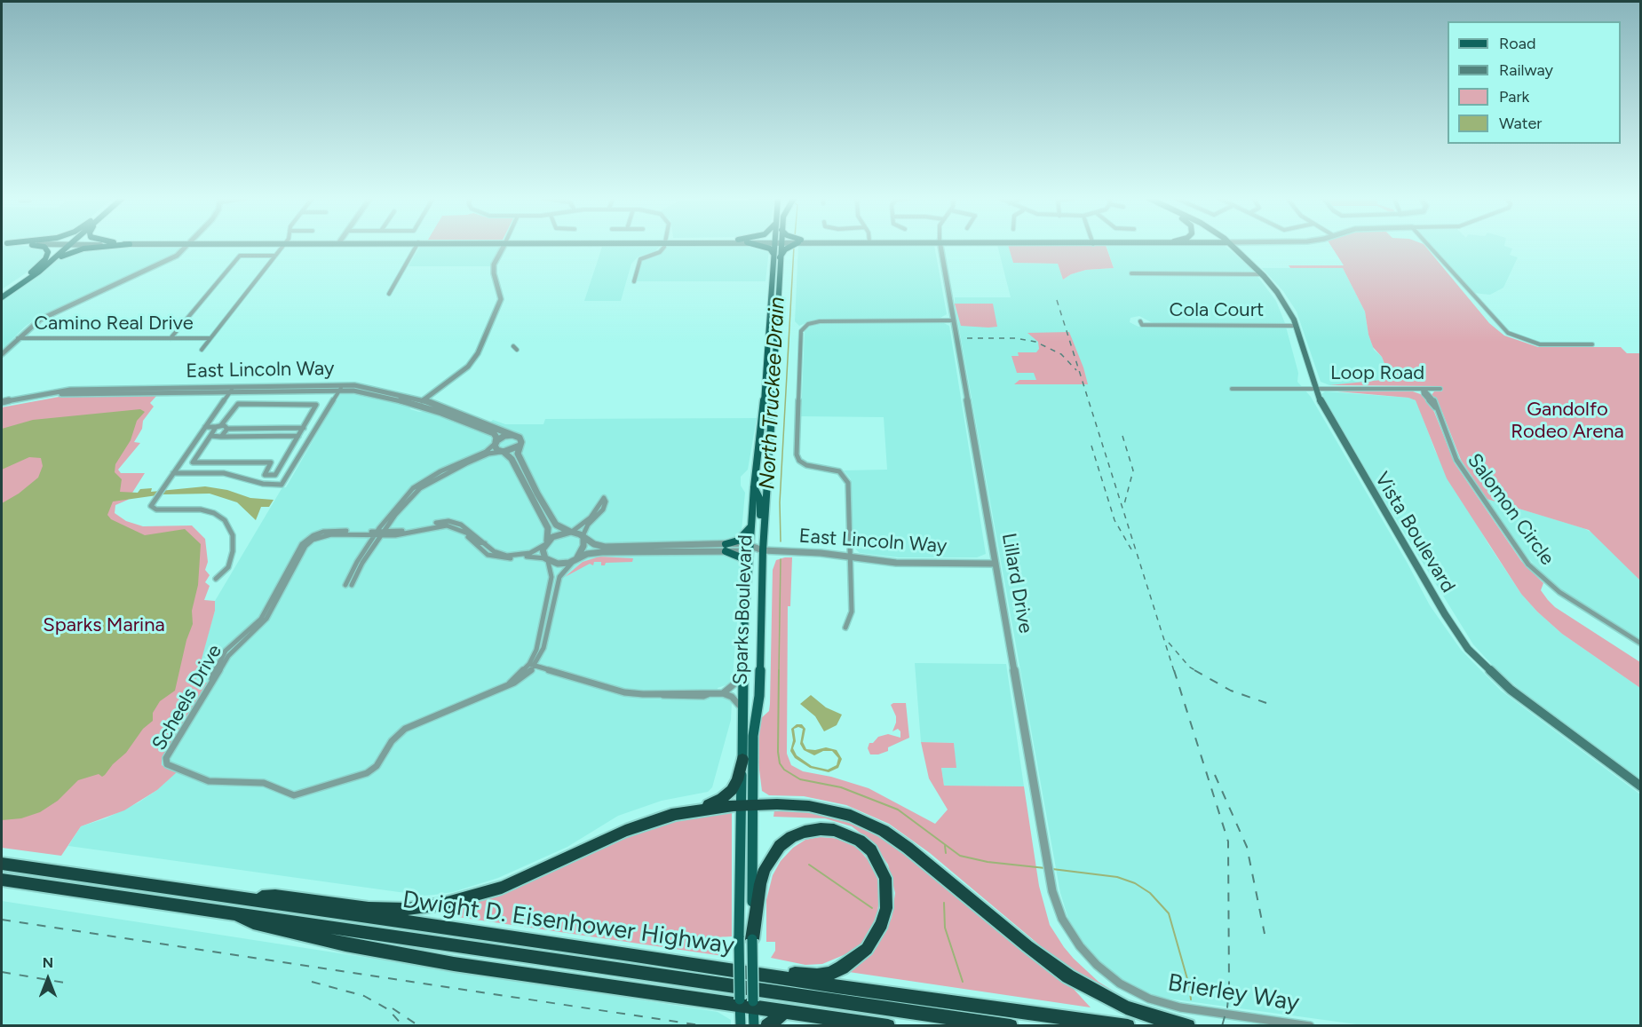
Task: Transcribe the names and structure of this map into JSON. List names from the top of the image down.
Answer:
{
  "streets": {
    "highway": ["Dwight D. Eisenhower Highway"],
    "main road": ["Vista Boulevard", "Sparks Boulevard"],
    "street": [
      "Cola Court",
      "Camino Real Drive",
      "East Lincoln Way",
      "Loop Road",
      "Salomon Circle",
      "Lillard Drive",
      "Scheels Drive",
      "Brierley Way"
    ]
  },
  "crossings": [
    ["Cola Court", "Vista Boulevard"],
    ["East Lincoln Way", "Lillard Drive"],
    ["East Lincoln Way", "Sparks Boulevard"],
    ["East Lincoln Way", "Scheels Drive"],
    ["Loop Road", "Salomon Circle"],
    ["Loop Road", "Vista Boulevard"],
    ["Lillard Drive", "Brierley Way"]
  ],
  "water": ["North Truckee Drain"],
  "parks": ["Gandolfo Rodeo Arena", "Sparks Marina"],
  "legend": [
    "Road",
    "Railway",
    "Park",
    "Water"
  ],
  "north": "top"
}
